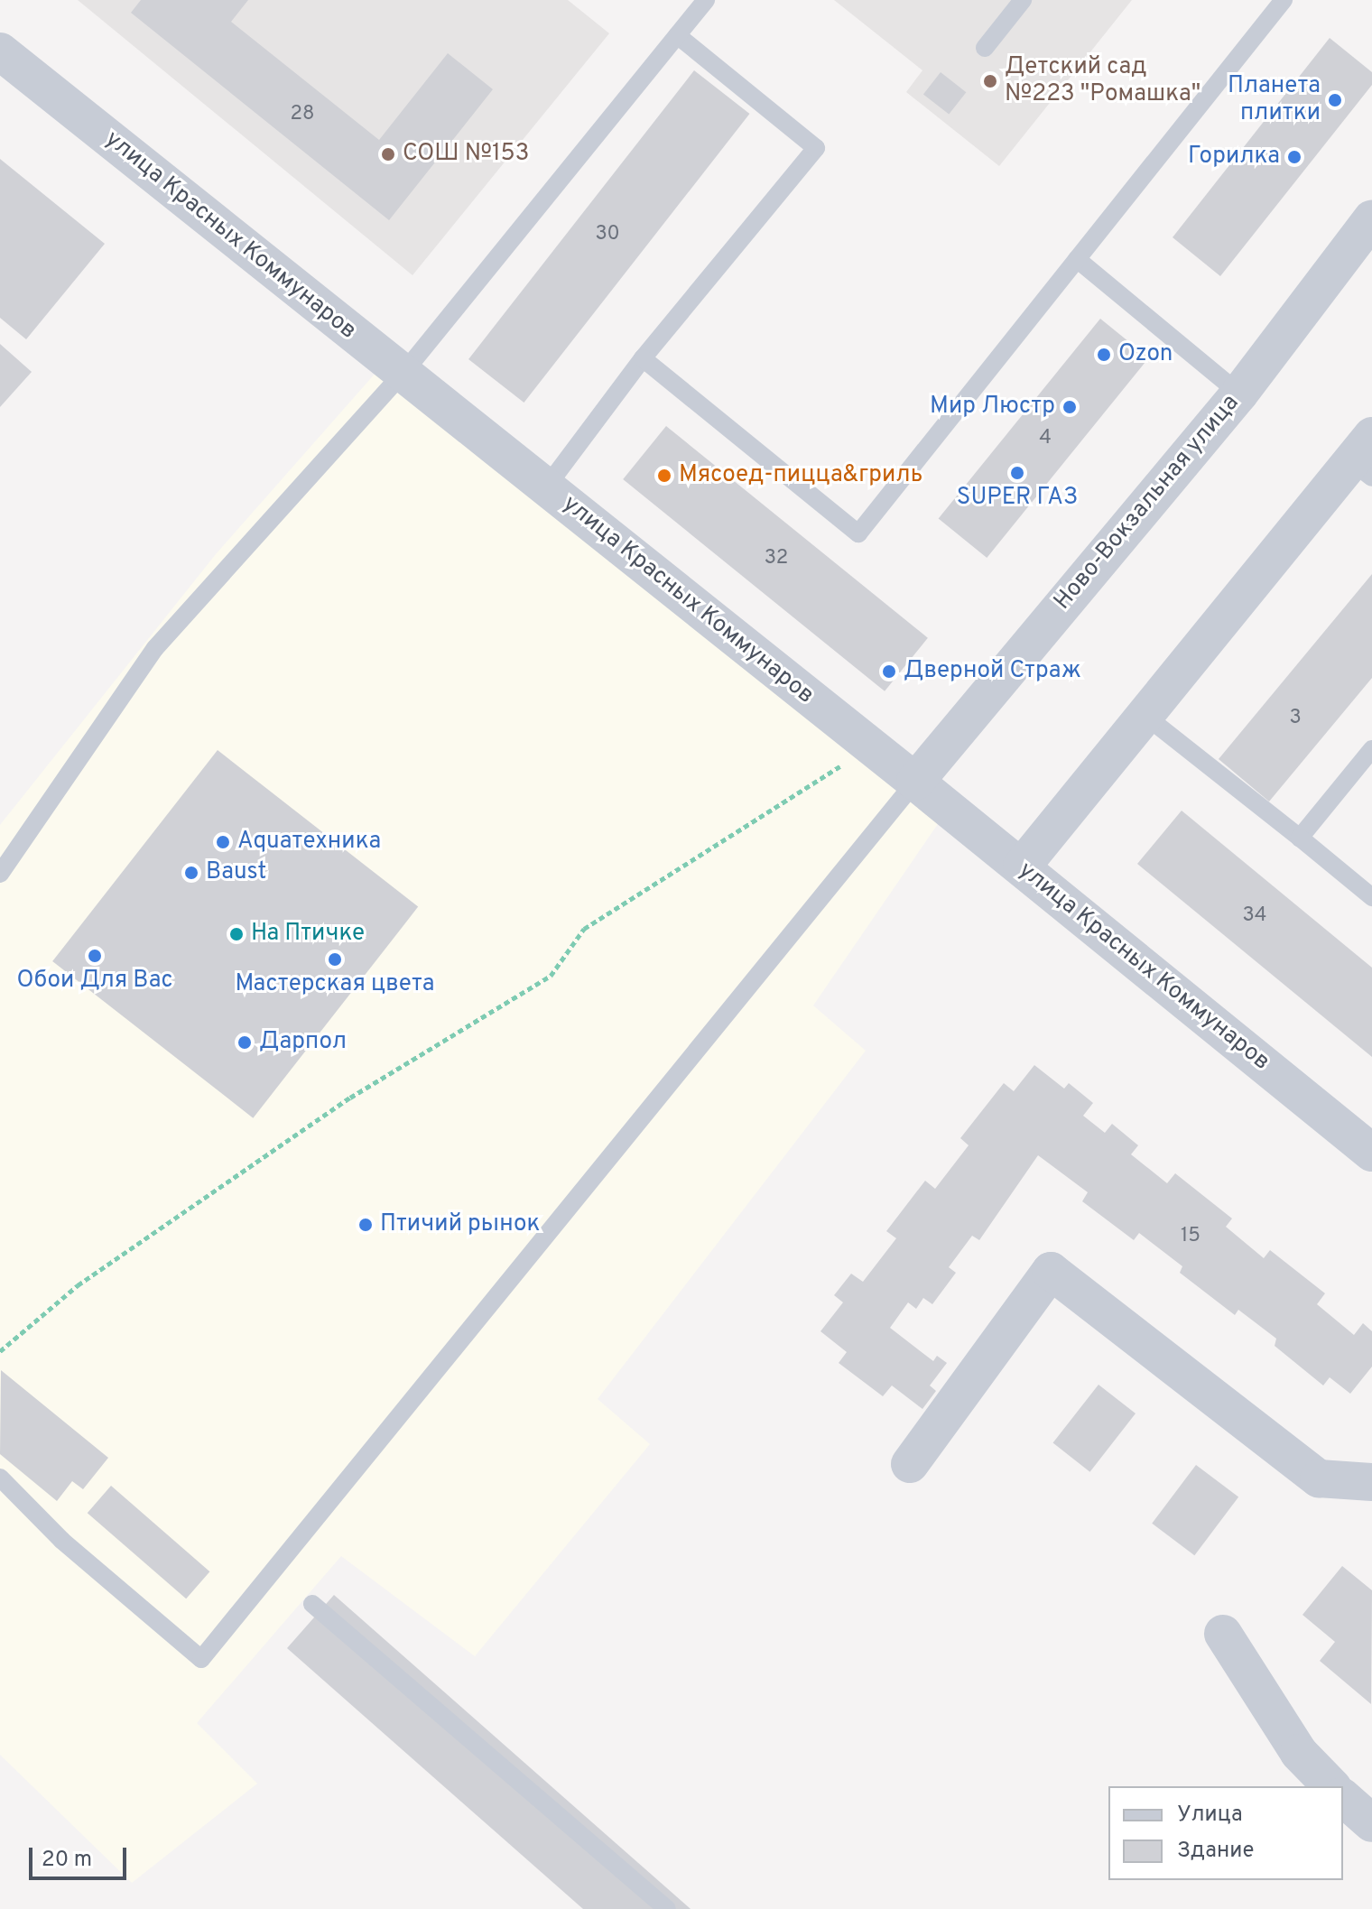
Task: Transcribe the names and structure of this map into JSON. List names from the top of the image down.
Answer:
{
  "streets": {
    "street": ["улица Красных Коммунаров", "Ново-Вокзальная улица"]
  },
  "crossings": [
    ["улица Красных Коммунаров", "Ново-Вокзальная улица"]
  ],
  "places": [
    "Детский сад №223 \"Ромашка\"",
    "Планета плитки",
    "СОШ №153",
    "Горилка",
    "Ozon",
    "Мир Люстр",
    "SUPER ГАЗ",
    "Мясоед-пицца&гриль",
    "Дверной Страж",
    "Aquaтехника",
    "Baust",
    "На Птичке",
    "Обои Для Вас",
    "Мастерская цвета",
    "Дарпол",
    "Птичий рынок"
  ],
  "house_numbers": [
    "28",
    "30",
    "4",
    "32",
    "3",
    "34",
    "15"
  ],
  "legend": ["Улица", "Здание"],
  "scale_bar": "20 m"
}
